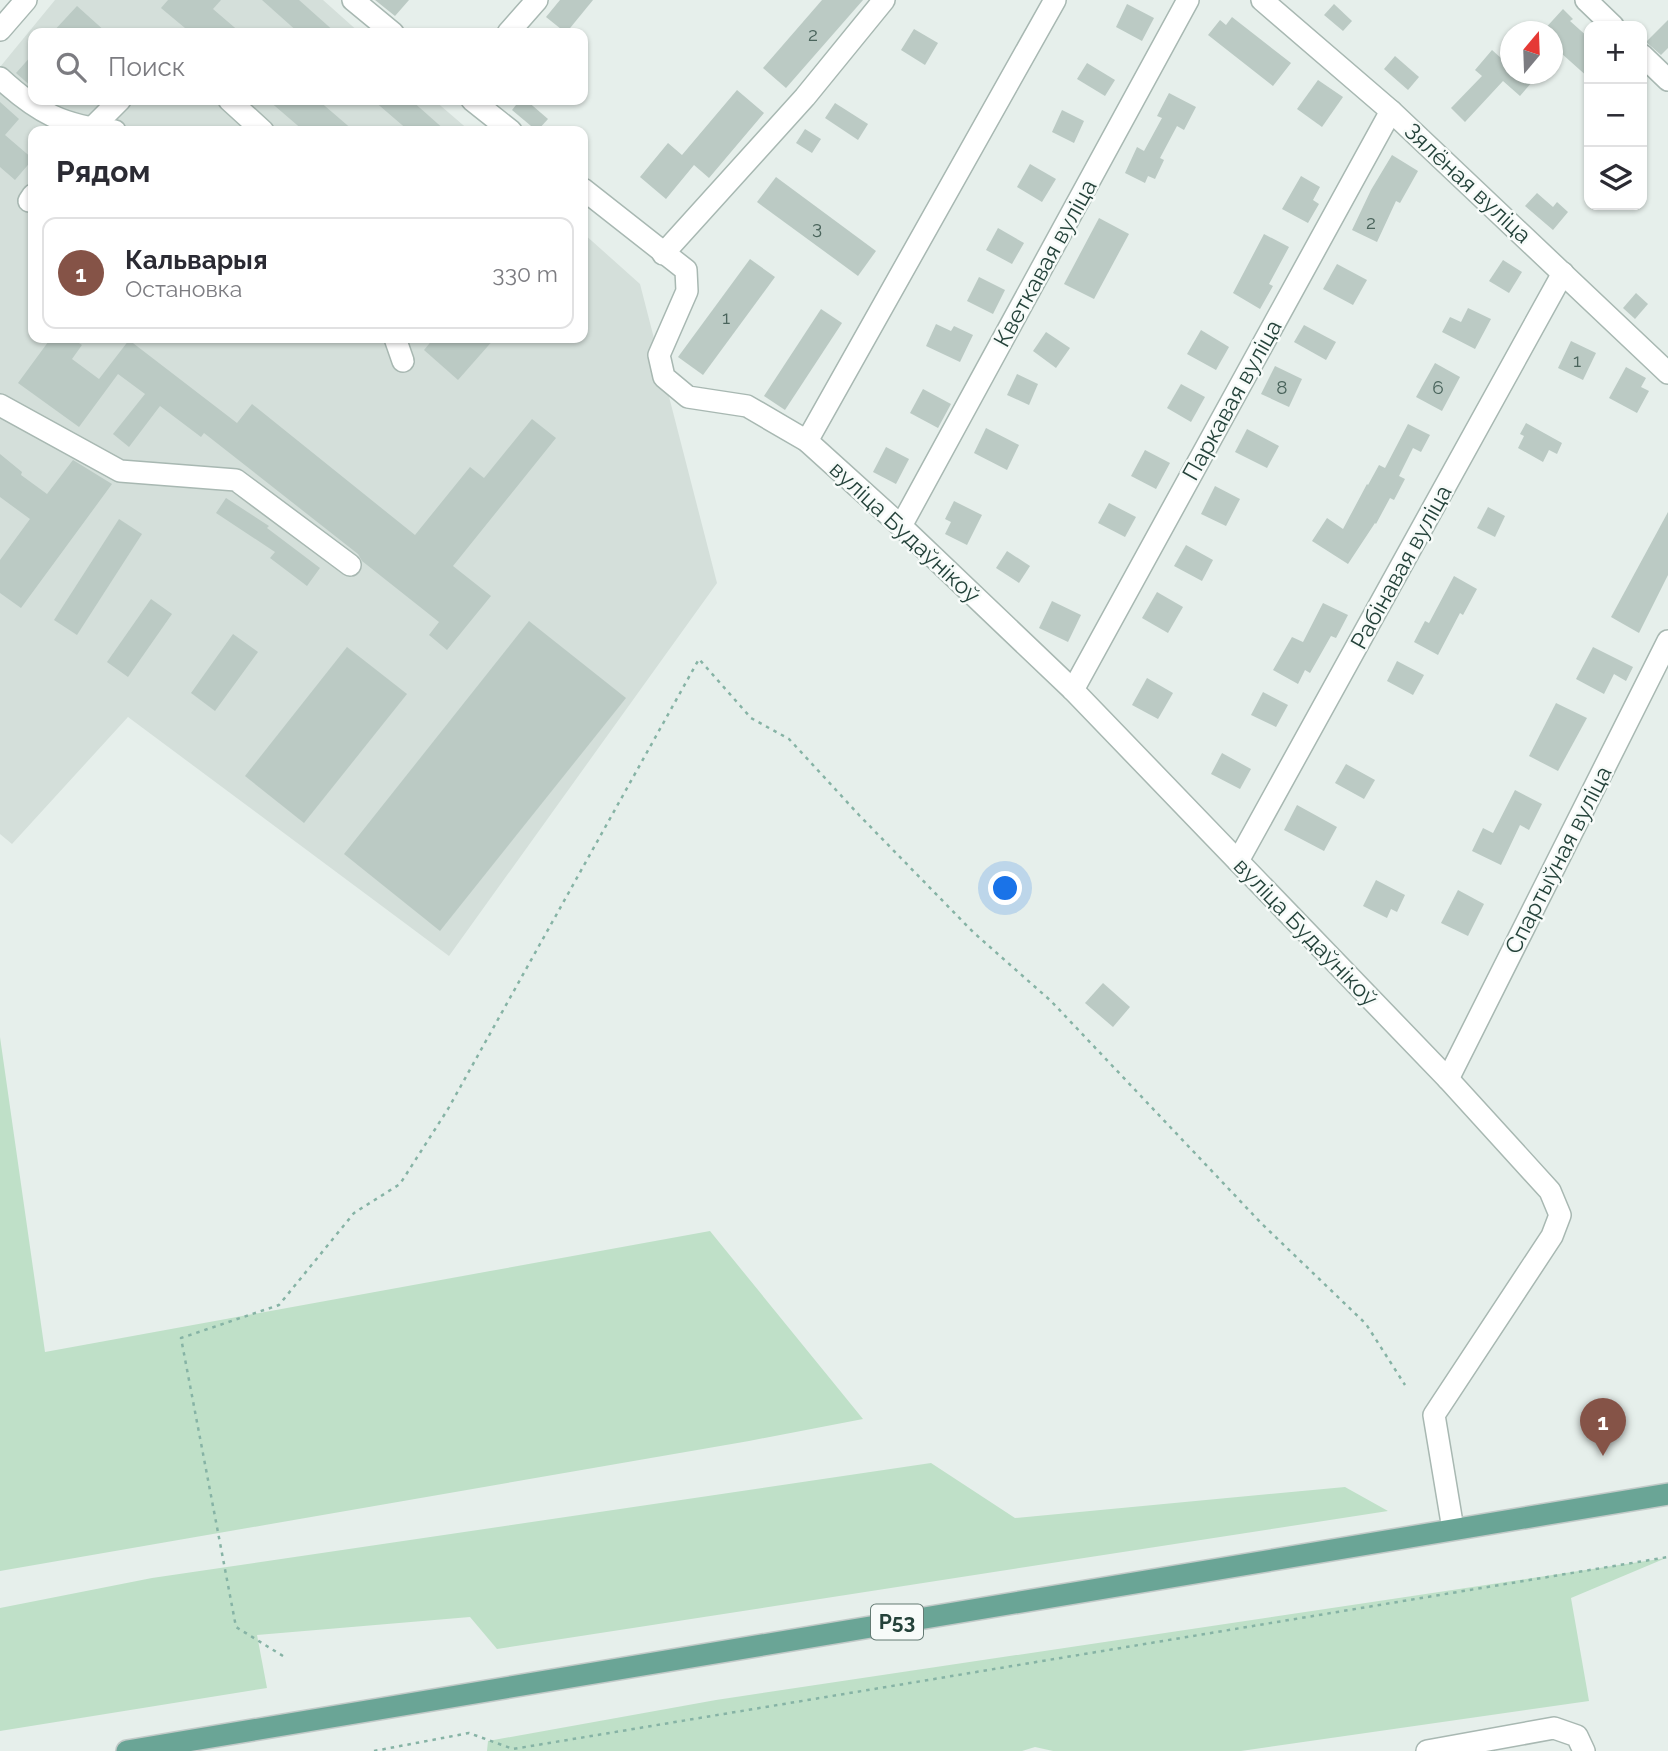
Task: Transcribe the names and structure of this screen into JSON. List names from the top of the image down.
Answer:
{
  "streets": {
    "main road": ["Р53"],
    "street": [
      "Зялёная вуліца",
      "Кветкавая вуліца",
      "Паркавая вуліца",
      "вуліца Будаўнікоў",
      "Рабінавая вуліца",
      "Спартыўная вуліца"
    ]
  },
  "crossings": [
    ["Зялёная вуліца", "Паркавая вуліца"],
    ["Зялёная вуліца", "Рабінавая вуліца"],
    ["Кветкавая вуліца", "вуліца Будаўнікоў"],
    ["Паркавая вуліца", "вуліца Будаўнікоў"],
    ["вуліца Будаўнікоў", "Рабінавая вуліца"],
    ["вуліца Будаўнікоў", "Спартыўная вуліца"],
    ["вуліца Будаўнікоў", "Р53"]
  ],
  "house_numbers": [
    "2",
    "2",
    "3",
    "1",
    "1",
    "8",
    "6"
  ],
  "north": "top",
  "page": {
    "map_buttons": ["+", "−"],
    "search": "Поиск",
    "heading": "Рядом",
    "list": [
      {
        "mark": "1",
        "name": "Кальварыя",
        "note": "Остановка",
        "value": "330 m"
      }
    ],
    "pins": "1"
  }
}
